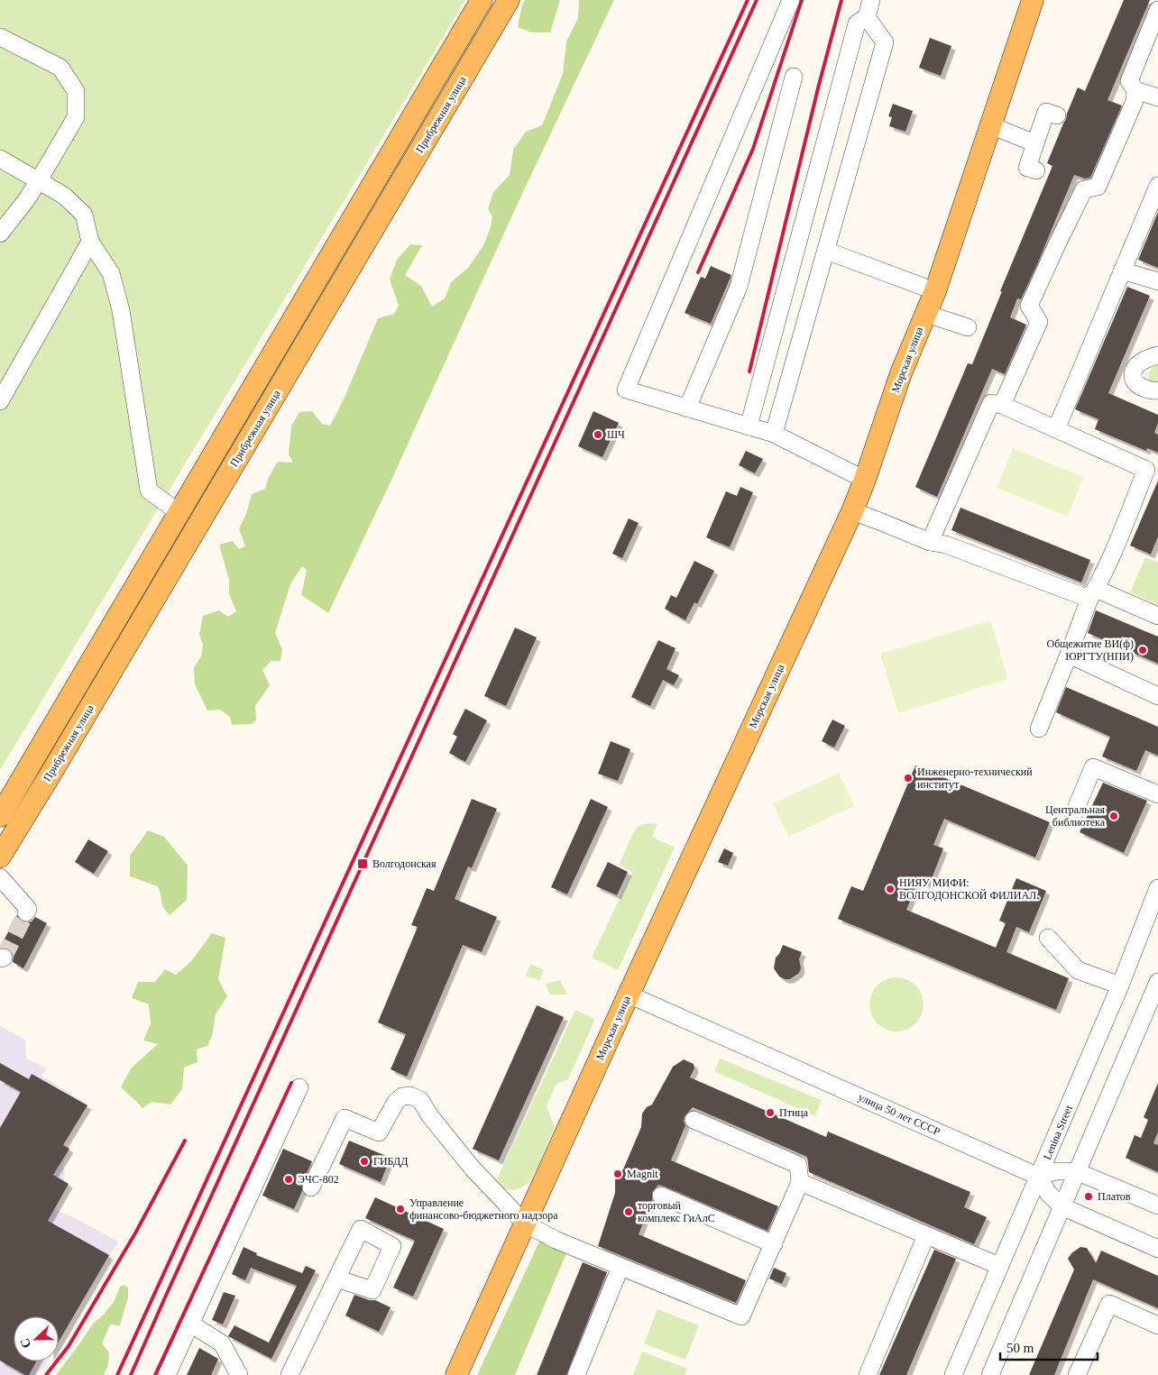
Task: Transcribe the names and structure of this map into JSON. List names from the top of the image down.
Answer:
{
  "streets": {
    "main road": ["Прибрежная улица", "Морская улица"],
    "street": ["улица 50 лет СССР", "Lenina Street"]
  },
  "crossings": [
    ["Морская улица", "улица 50 лет СССР"],
    ["улица 50 лет СССР", "Lenina Street"]
  ],
  "places": {
    "other": [
      "ШЧ",
      "Общежитие ВИ(ф) ЮРГТУ(НПИ)",
      "Инженерно-технический институт",
      "Центральная библиотека",
      "НИЯУ МИФИ: ВОЛГОДОНСКОЙ ФИЛИАЛ.",
      "Птица",
      "ГИБДД",
      "Magnit",
      "ЭЧС-802",
      "Платов",
      "Управление финансово-бюджетного надзора",
      "торговый комплекс ГиАлС"
    ],
    "transit": ["Волгодонская"]
  },
  "scale_bar": "50 m",
  "north": "left"
}
